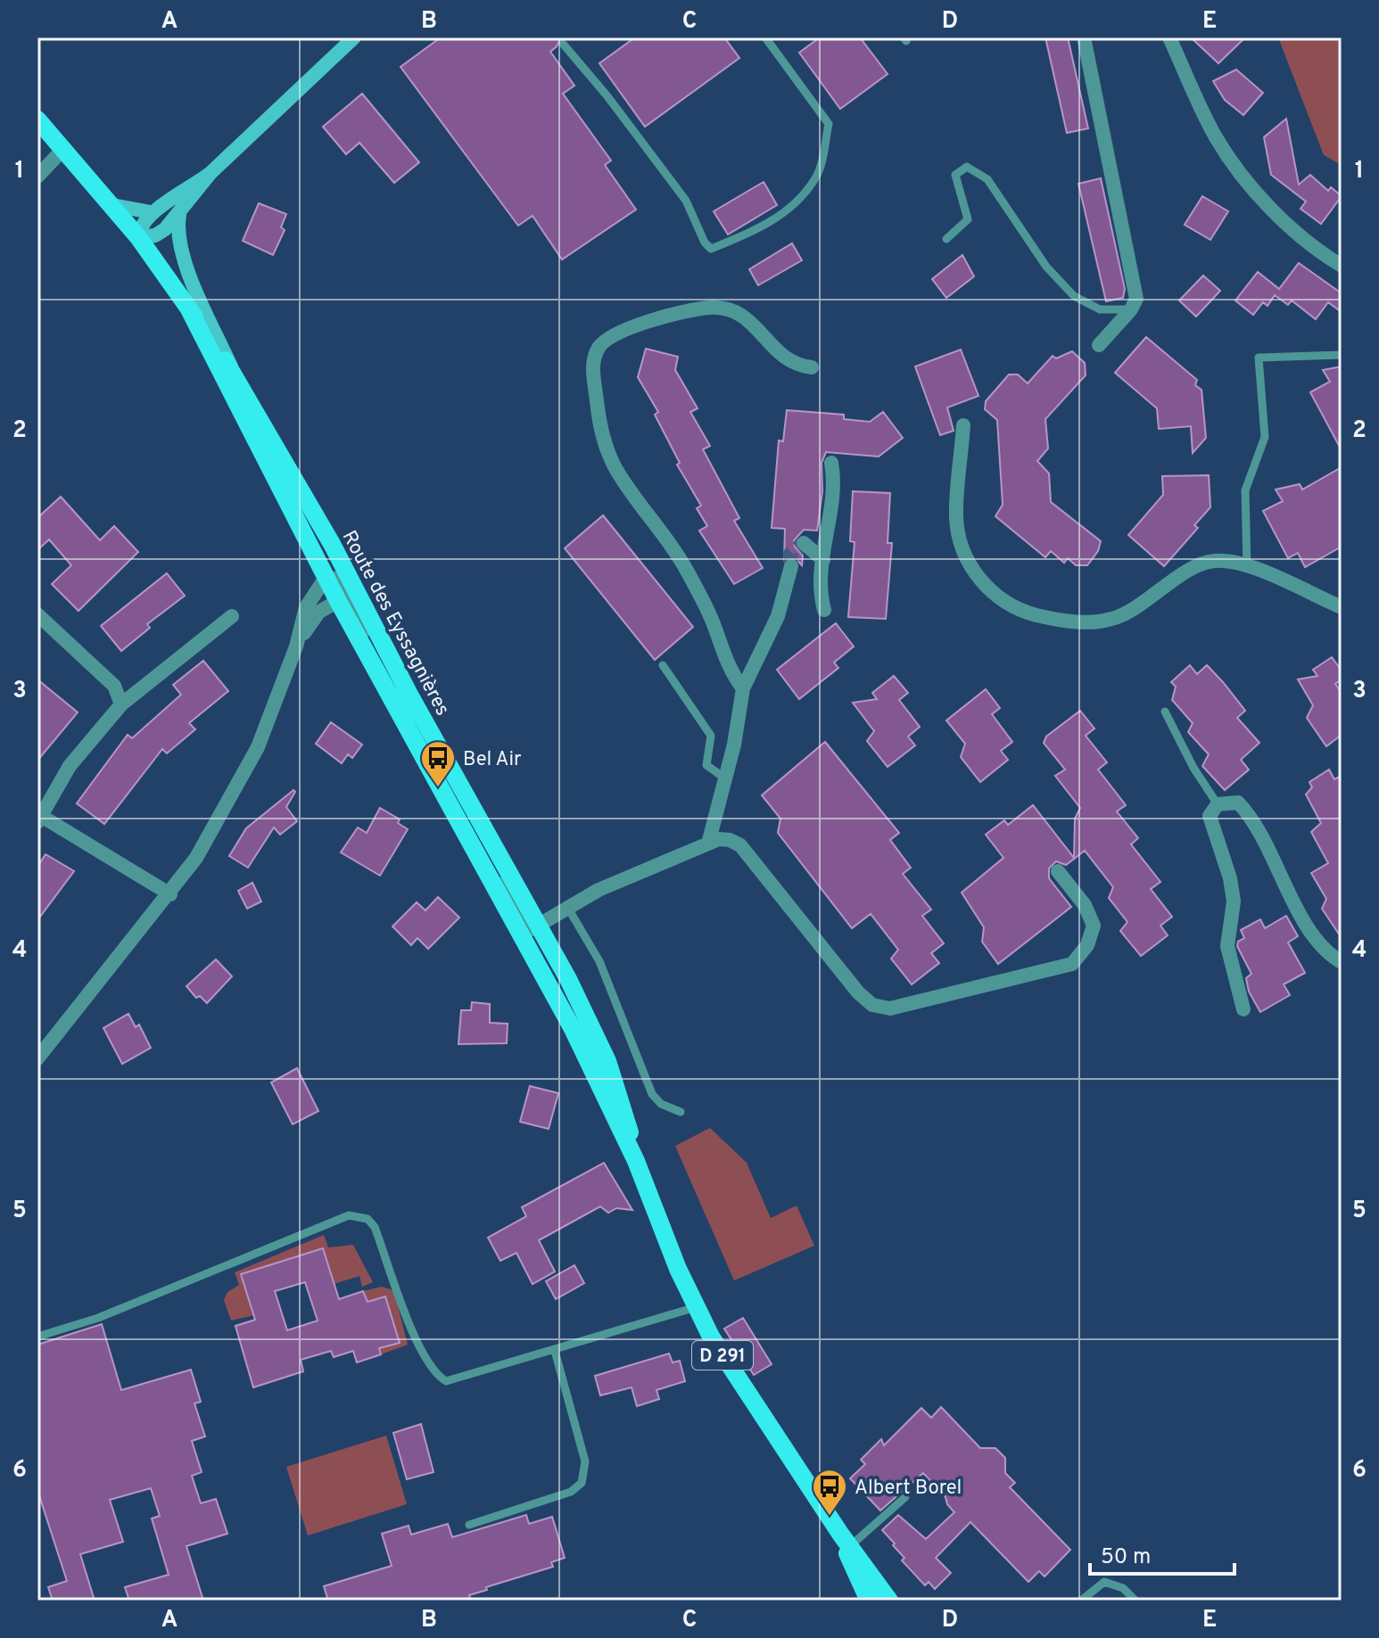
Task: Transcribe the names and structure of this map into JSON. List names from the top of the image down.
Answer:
{
  "streets": {
    "main road": ["Route des Eyssagnières", "D 291"]
  },
  "places": {
    "bus stop": ["Bel Air", "Albert Borel"]
  },
  "scale_bar": "50 m",
  "grid": {
    "columns": [
      "A",
      "B",
      "C",
      "D",
      "E"
    ],
    "rows": [
      "1",
      "2",
      "3",
      "4",
      "5",
      "6"
    ]
  }
}
